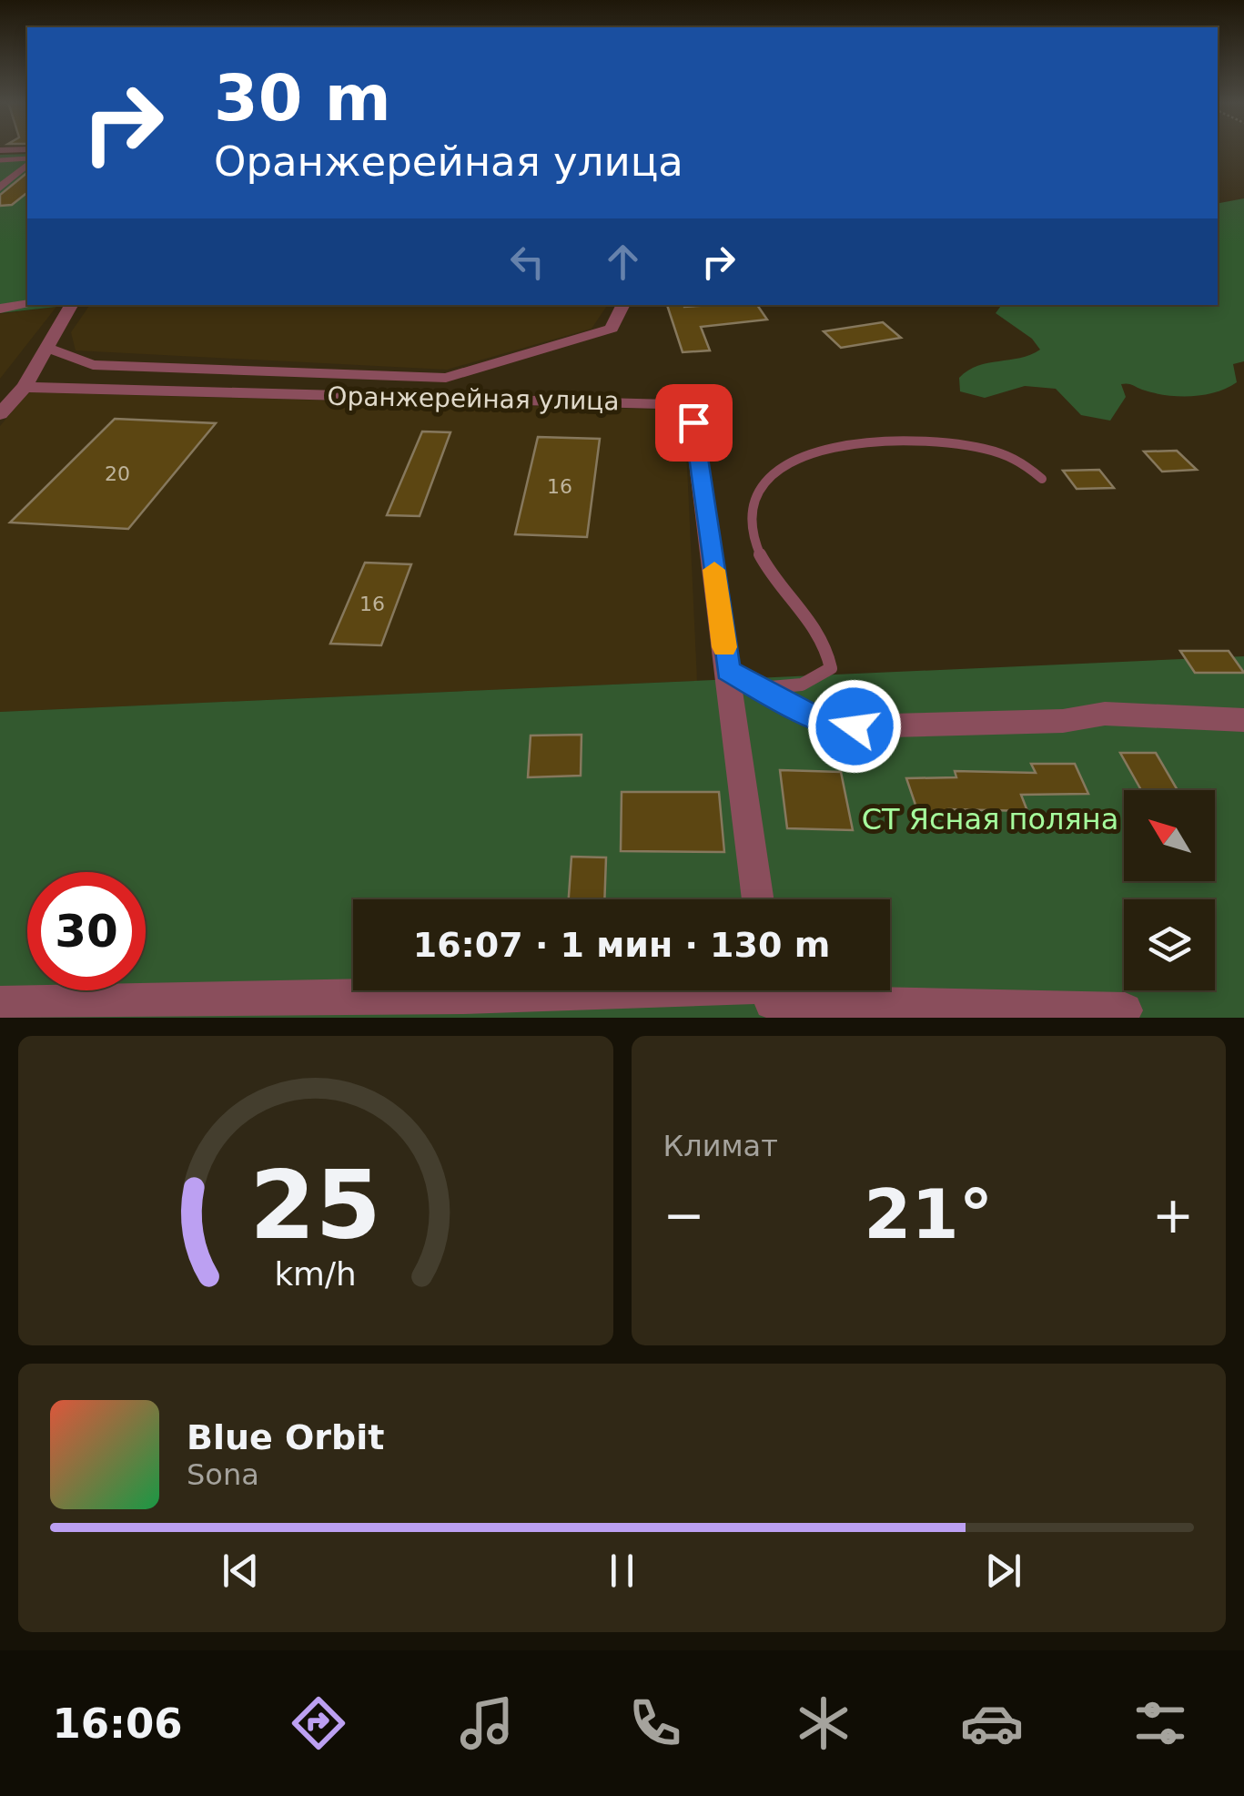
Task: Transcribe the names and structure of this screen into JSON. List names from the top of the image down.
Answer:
{
  "streets": {
    "street": ["Оранжерейная улица"]
  },
  "parks": ["СТ Ясная поляна"],
  "house_numbers": ["20", "16", "16"],
  "north": "top left",
  "page": {
    "turn": ["30 m", "Оранжерейная улица"],
    "limit": "30",
    "trip": "16:07 · 1 мин · 130 m",
    "tile": "Климат",
    "heat": ["−", "21°", "+"],
    "song": ["Blue Orbit", "Sona"],
    "tabs": "16:06",
    "gauge": ["25", "km/h"]
  }
}
